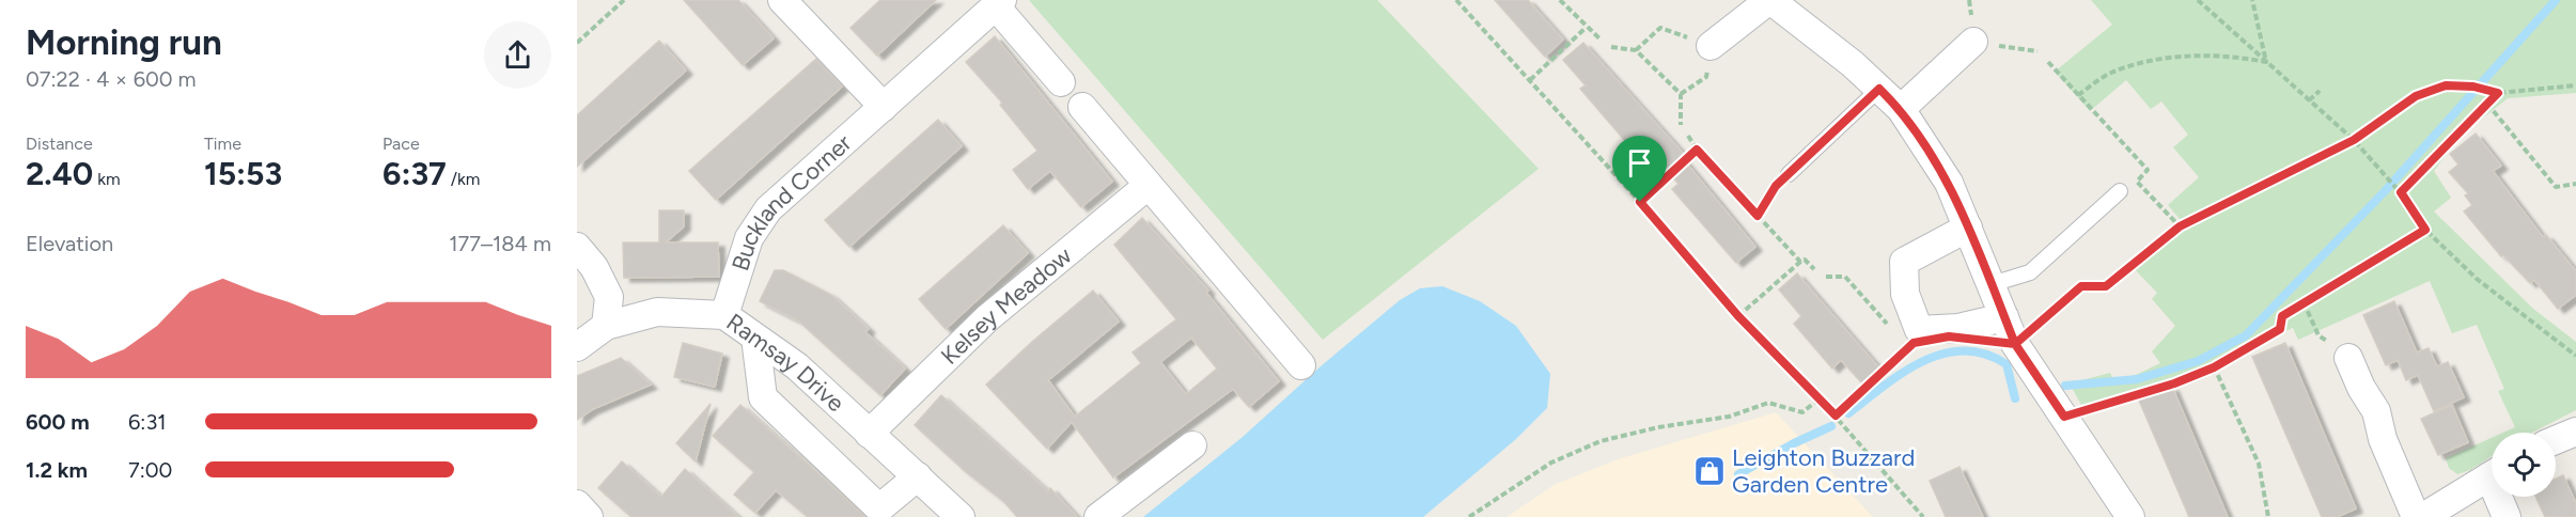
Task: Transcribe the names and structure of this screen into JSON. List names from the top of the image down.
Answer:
{
  "streets": {
    "street": ["Buckland Corner", "Kelsey Meadow", "Ramsay Drive"]
  },
  "crossings": [
    ["Buckland Corner", "Ramsay Drive"],
    ["Kelsey Meadow", "Ramsay Drive"]
  ],
  "places": {
    "shop": ["Leighton Buzzard Garden Centre"]
  },
  "page": {
    "heading": ["Morning run", "07:22 · 4 × 600 m"],
    "stats": [
      ["Distance", "2.40 km"],
      ["Time", "15:53"],
      ["Pace", "6:37 /km"]
    ],
    "chart": ["Elevation", "177–184 m"],
    "list": [
      {
        "name": "600 m",
        "note": "6:31"
      },
      {
        "name": "1.2 km",
        "note": "7:00"
      }
    ]
  }
}
